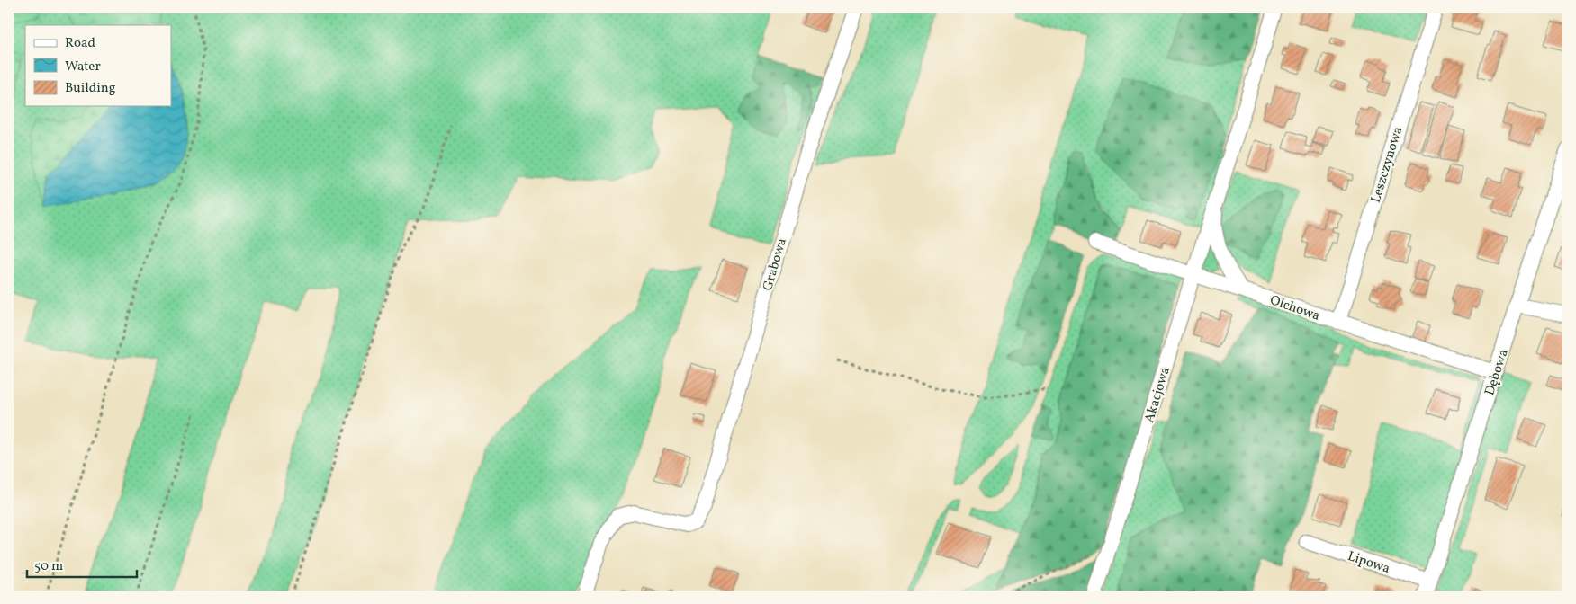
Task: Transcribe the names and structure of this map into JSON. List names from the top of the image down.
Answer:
{
  "streets": {
    "street": [
      "Leszczynowa",
      "Grabowa",
      "Olchowa",
      "Dębowa",
      "Akacjowa",
      "Lipowa"
    ]
  },
  "crossings": [
    ["Leszczynowa", "Olchowa"],
    ["Olchowa", "Dębowa"],
    ["Olchowa", "Akacjowa"],
    ["Dębowa", "Lipowa"]
  ],
  "legend": ["Road", "Water", "Building"],
  "scale_bar": "50 m"
}
